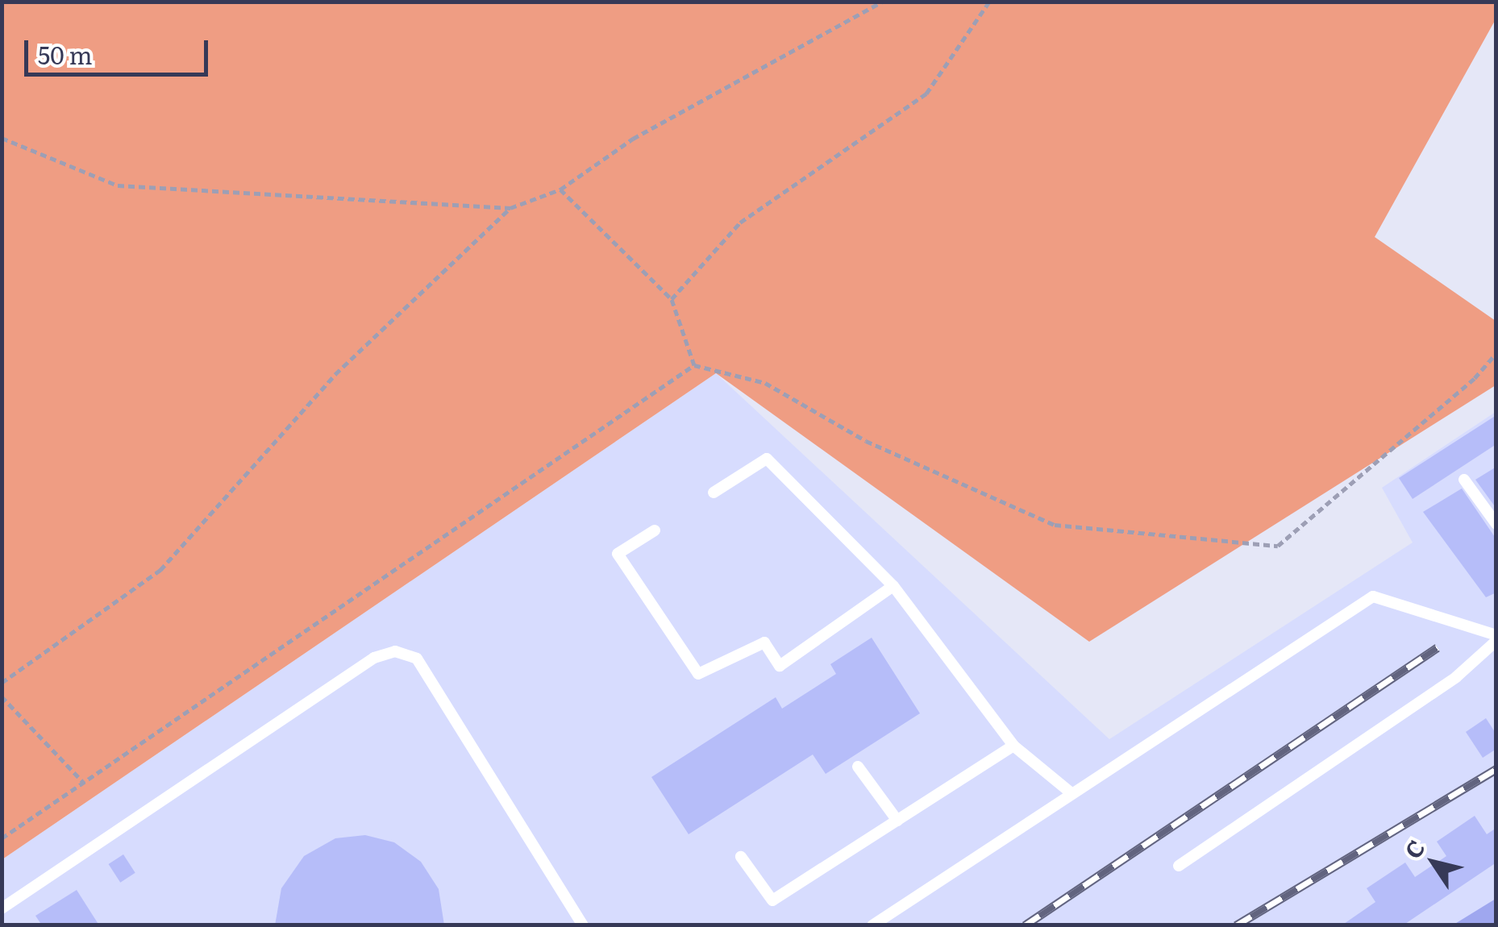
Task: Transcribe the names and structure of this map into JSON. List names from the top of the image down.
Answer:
{
  "scale_bar": "50 m",
  "north": "top left"
}
